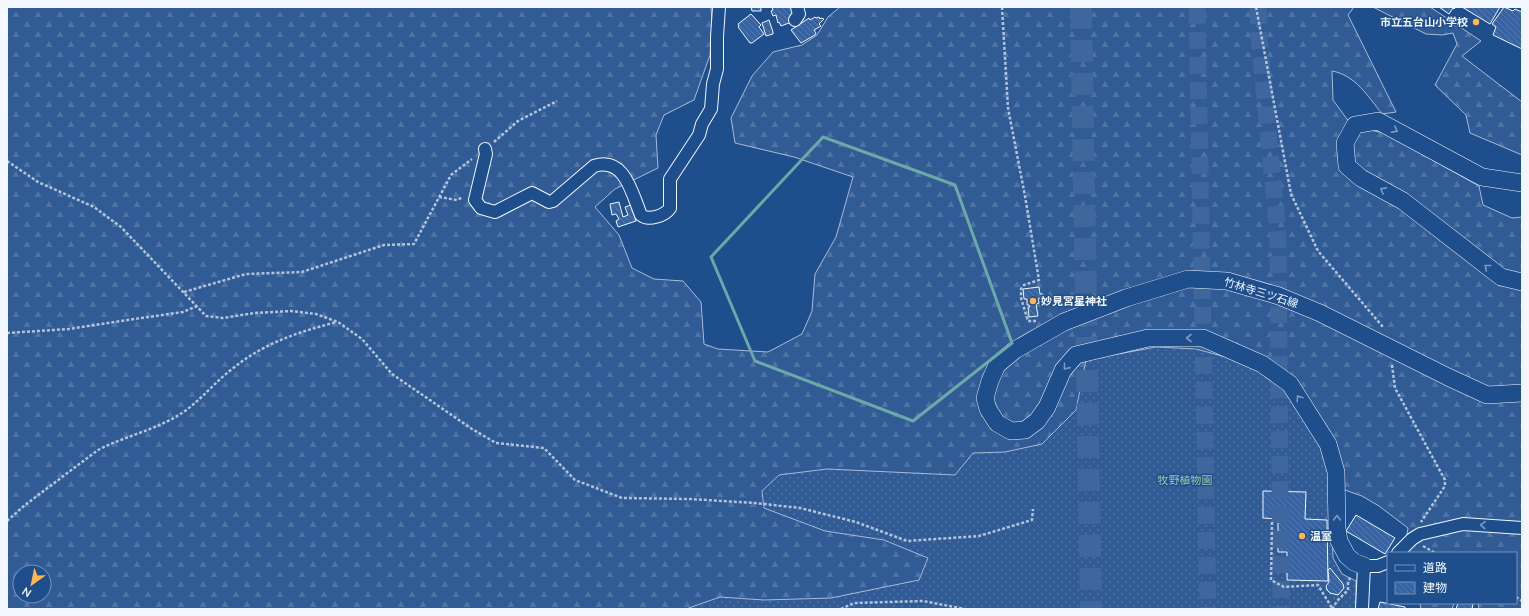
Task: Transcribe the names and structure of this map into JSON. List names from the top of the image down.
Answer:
{
  "streets": {
    "main road": ["竹林寺三ツ石線"]
  },
  "parks": ["牧野植物園"],
  "places": ["市立五台山小学校", "妙見宮星神社", "温室"],
  "legend": ["道路", "建物"],
  "north": "bottom left"
}
